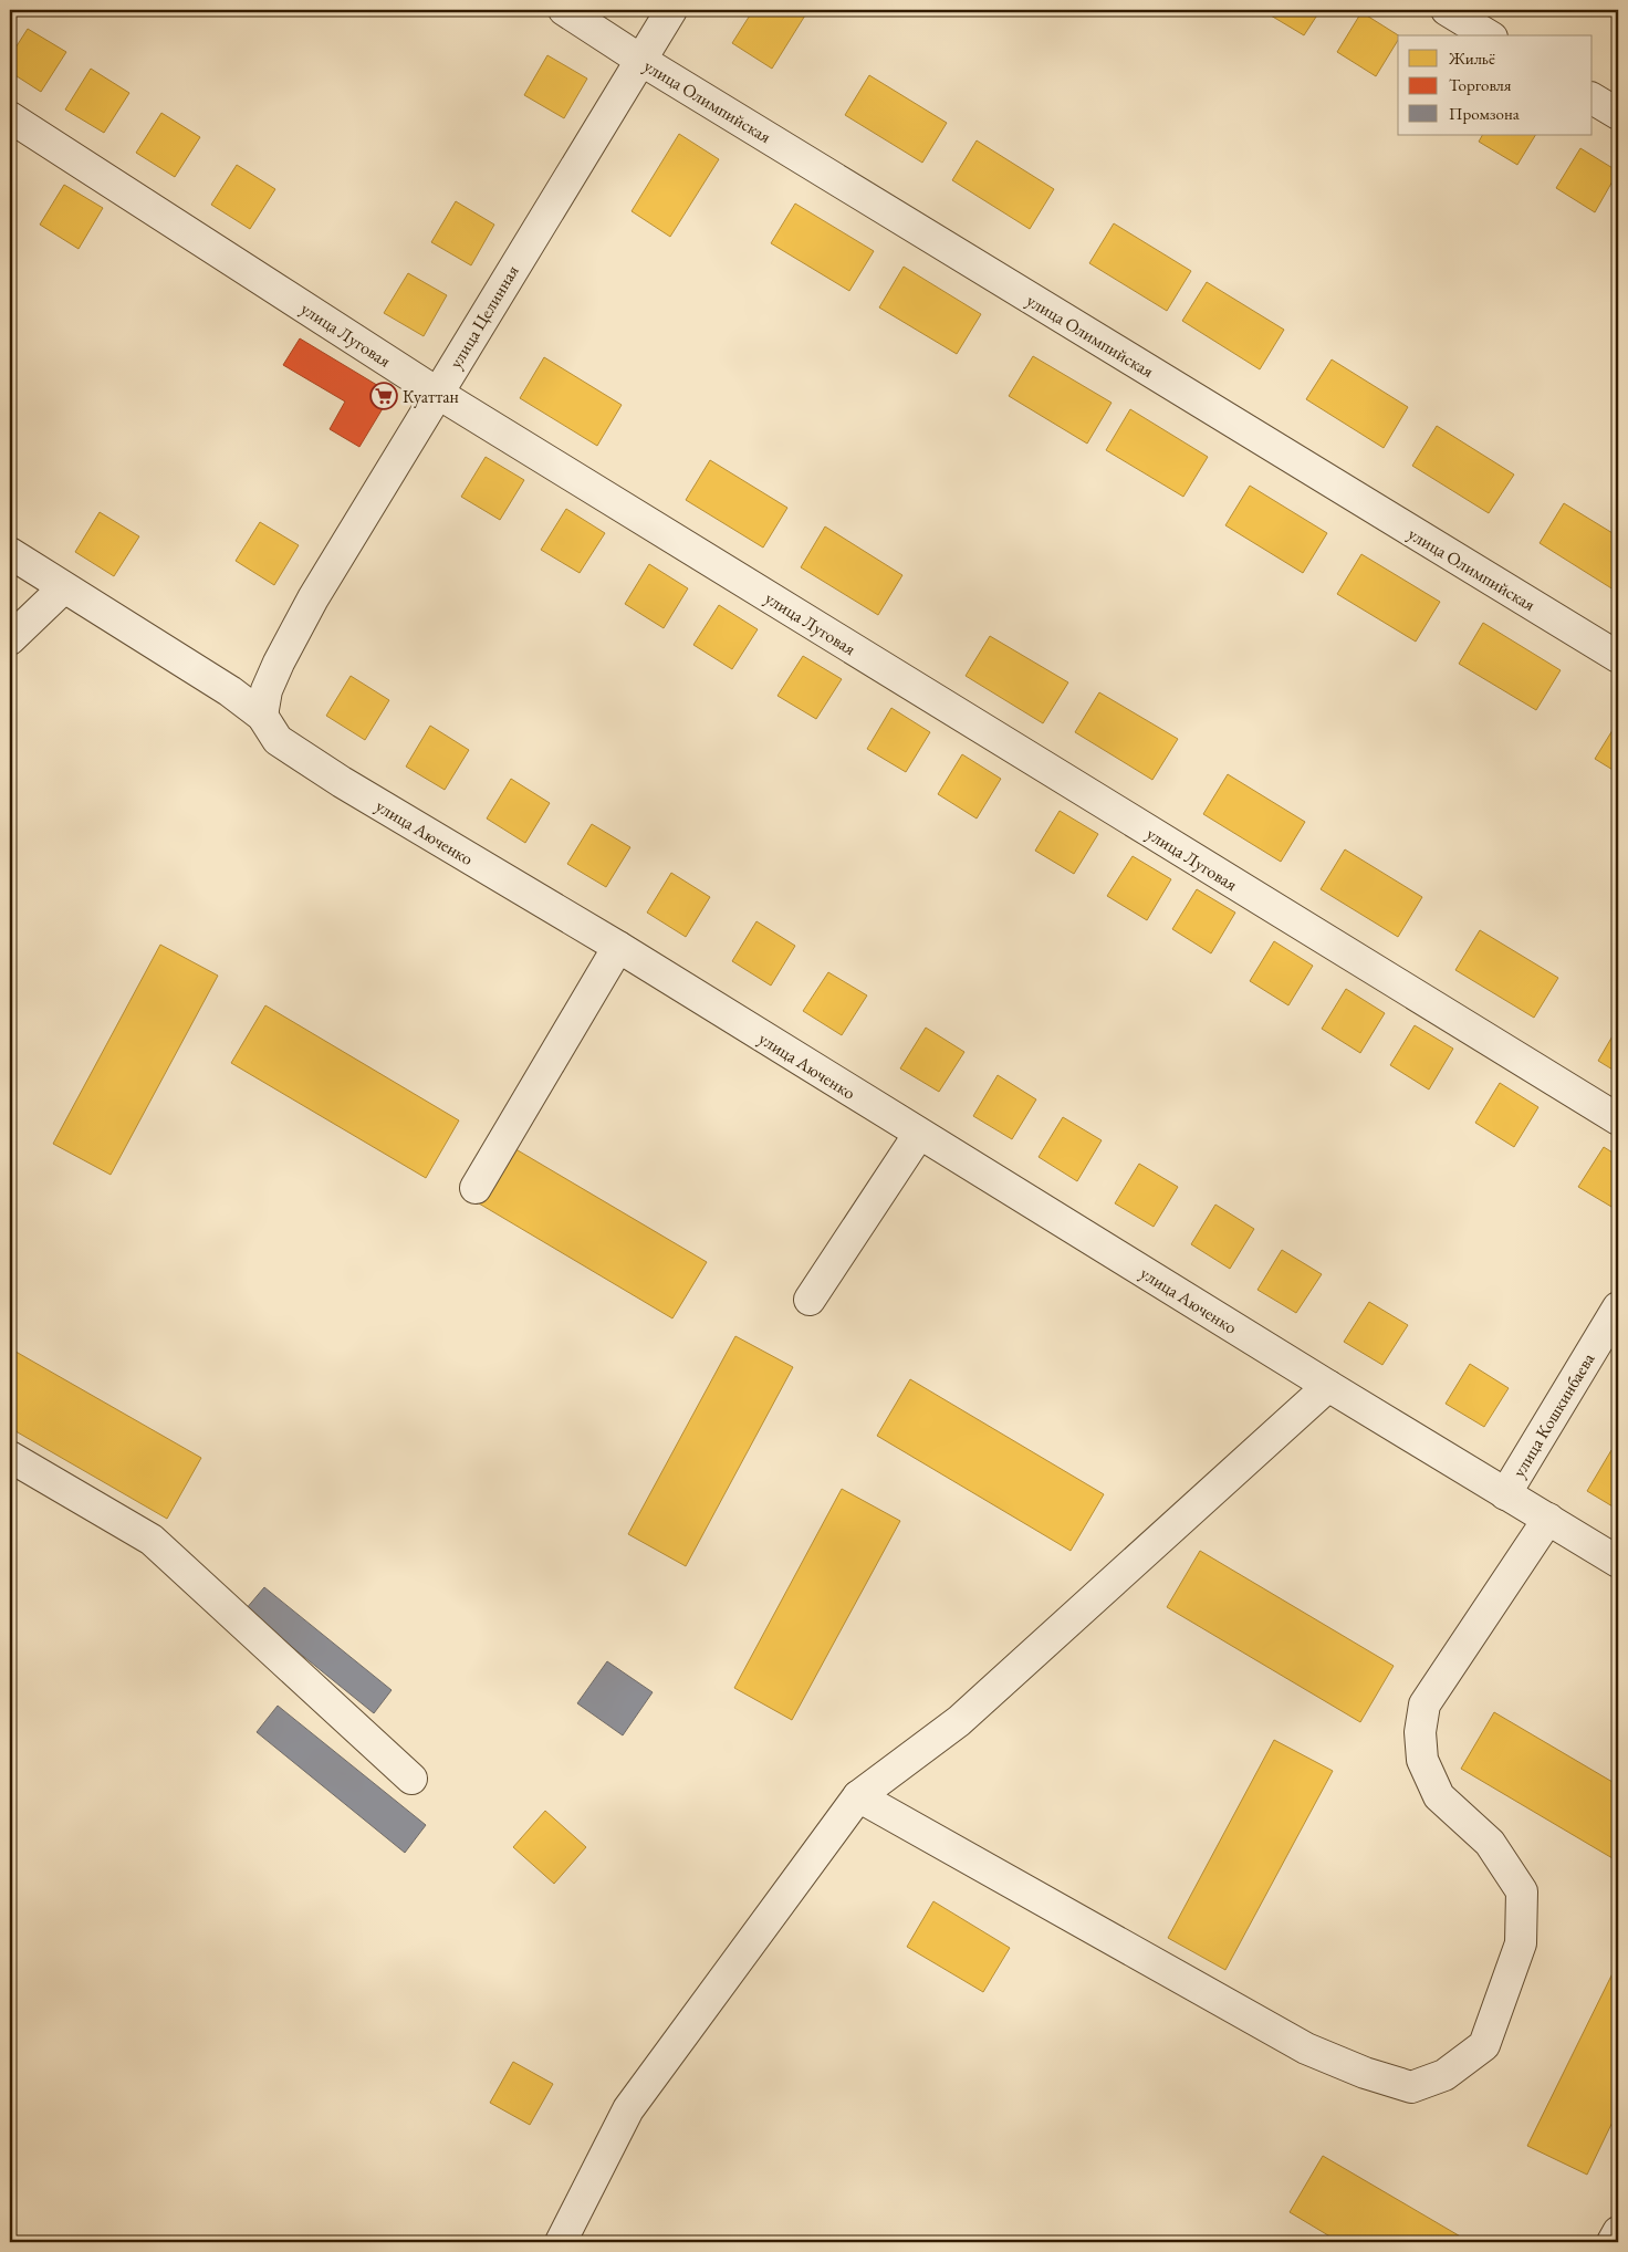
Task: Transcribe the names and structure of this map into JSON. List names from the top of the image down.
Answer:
{
  "streets": {
    "street": [
      "улица Олимпийская",
      "улица Целинная",
      "улица Луговая",
      "улица Аюченко",
      "улица Кошкинбаева"
    ]
  },
  "crossings": [
    ["улица Олимпийская", "улица Целинная"],
    ["улица Целинная", "улица Луговая"],
    ["улица Целинная", "улица Аюченко"],
    ["улица Аюченко", "улица Кошкинбаева"]
  ],
  "places": {
    "supermarket": ["Куаттан"]
  },
  "legend": ["Жильё", "Торговля", "Промзона"]
}
